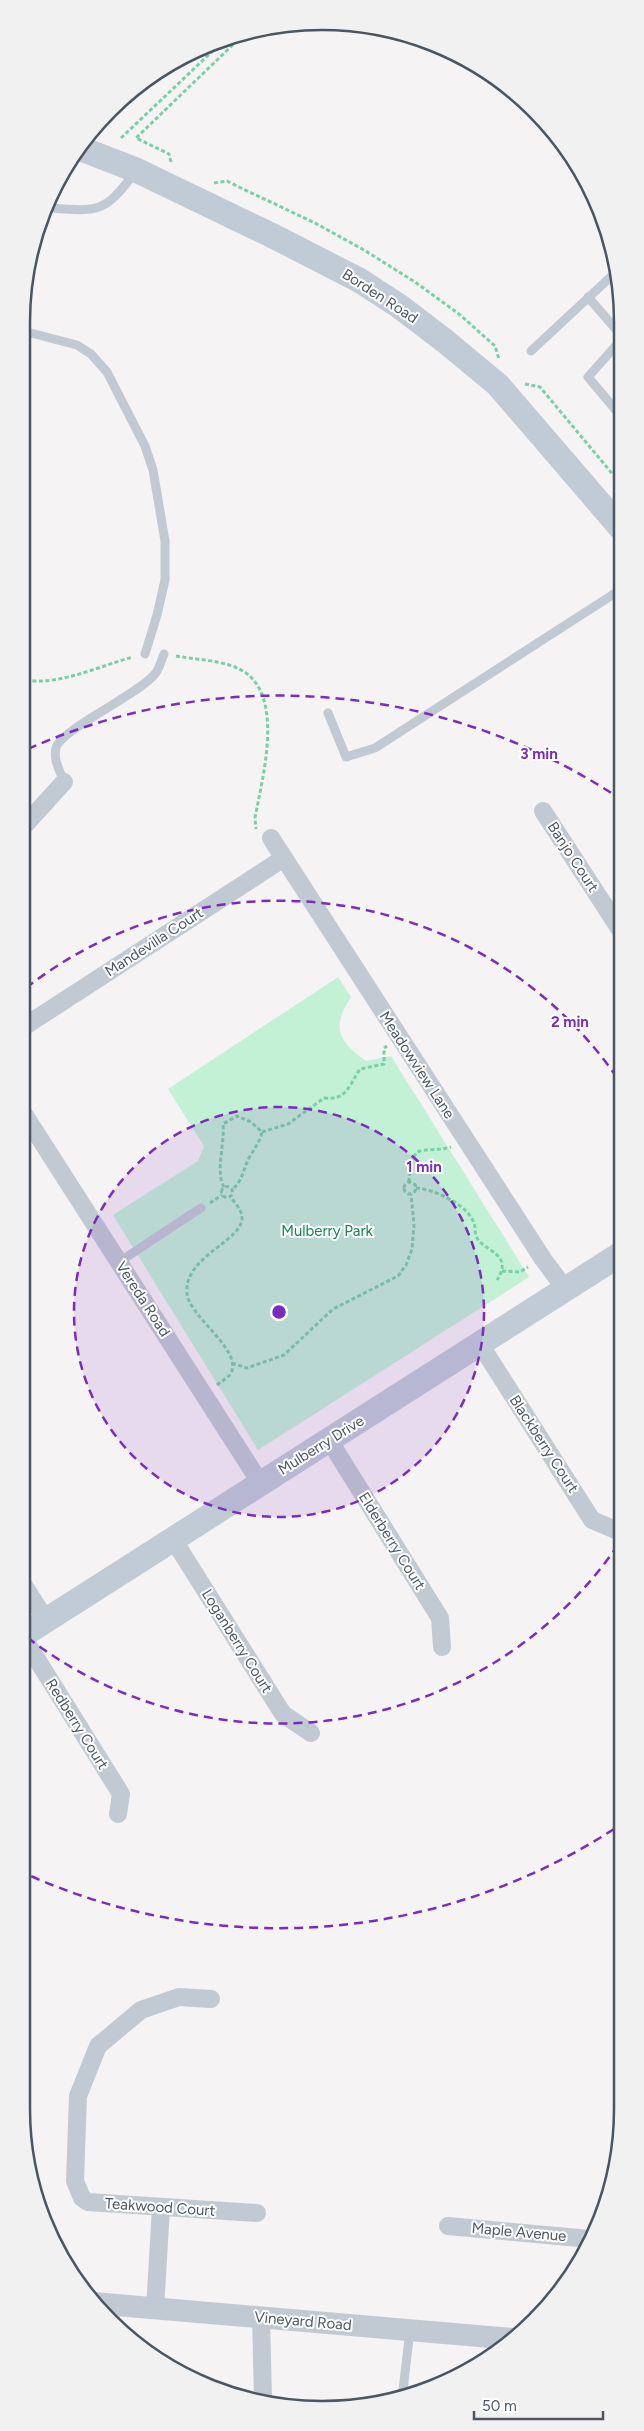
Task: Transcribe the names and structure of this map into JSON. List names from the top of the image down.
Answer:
{
  "streets": {
    "main road": ["Borden Road", "Mulberry Drive"],
    "street": [
      "Banjo Court",
      "Mandevilla Court",
      "Meadowview Lane",
      "Vereda Road",
      "Blackberry Court",
      "Elderberry Court",
      "Loganberry Court",
      "Redberry Court",
      "Teakwood Court",
      "Maple Avenue",
      "Vineyard Road"
    ]
  },
  "crossings": [
    ["Mandevilla Court", "Meadowview Lane"],
    ["Meadowview Lane", "Mulberry Drive"],
    ["Vereda Road", "Mulberry Drive"],
    ["Blackberry Court", "Mulberry Drive"],
    ["Mulberry Drive", "Elderberry Court"],
    ["Mulberry Drive", "Loganberry Court"]
  ],
  "parks": ["Mulberry Park"],
  "scale_bar": "50 m",
  "rings": ["3 min", "2 min", "1 min"]
}
